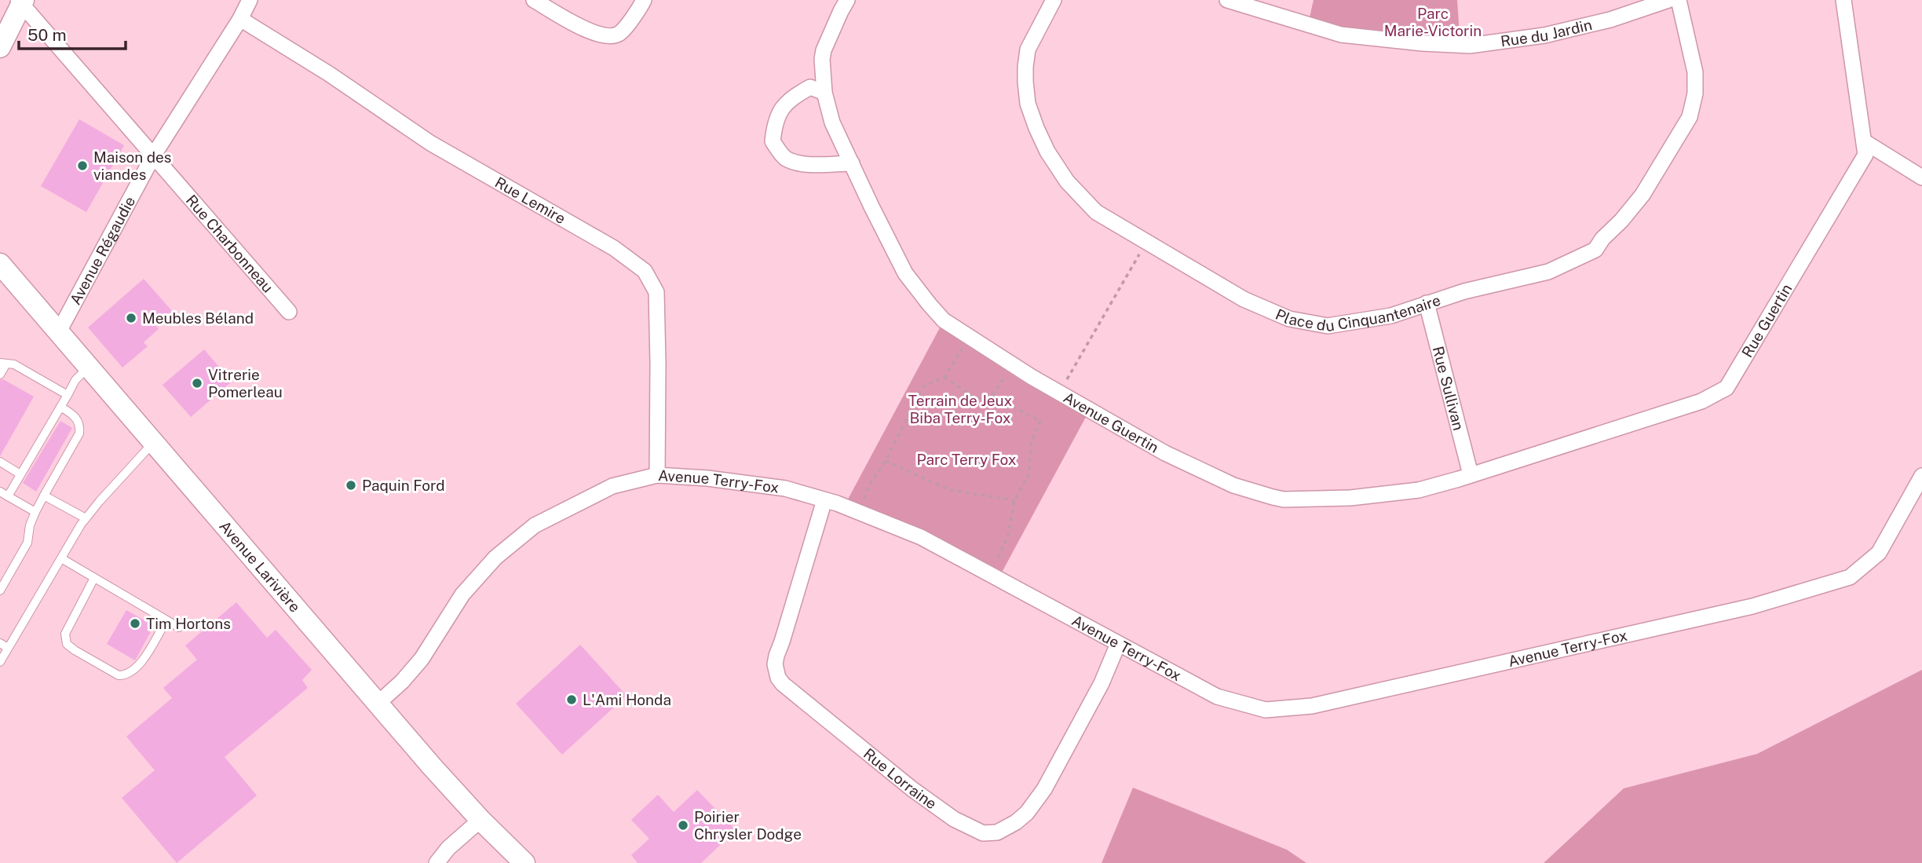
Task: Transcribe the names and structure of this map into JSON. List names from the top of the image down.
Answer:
{
  "streets": {
    "main road": ["Avenue Larivière"],
    "street": [
      "Rue du Jardin",
      "Rue Lemire",
      "Rue Charbonneau",
      "Avenue Régaudie",
      "Place du Cinquantenaire",
      "Rue Guertin",
      "Rue Sullivan",
      "Avenue Guertin",
      "Avenue Terry-Fox",
      "Rue Lorraine"
    ]
  },
  "crossings": [
    ["Rue Lemire", "Avenue Régaudie"],
    ["Rue Lemire", "Avenue Terry-Fox"],
    ["Rue Charbonneau", "Avenue Régaudie"],
    ["Avenue Régaudie", "Avenue Larivière"],
    ["Place du Cinquantenaire", "Rue Sullivan"],
    ["Rue Guertin", "Rue Sullivan"],
    ["Rue Guertin", "Avenue Guertin"],
    ["Rue Sullivan", "Avenue Guertin"],
    ["Avenue Terry-Fox", "Avenue Larivière"],
    ["Avenue Terry-Fox", "Rue Lorraine"]
  ],
  "parks": ["Parc Marie-Victorin", "Terrain de Jeux Biba Terry-Fox", "Parc Terry Fox"],
  "places": [
    "Maison des viandes",
    "Meubles Béland",
    "Vitrerie Pomerleau",
    "Paquin Ford",
    "Tim Hortons",
    "L'Ami Honda",
    "Poirier Chrysler Dodge"
  ],
  "scale_bar": "50 m"
}
